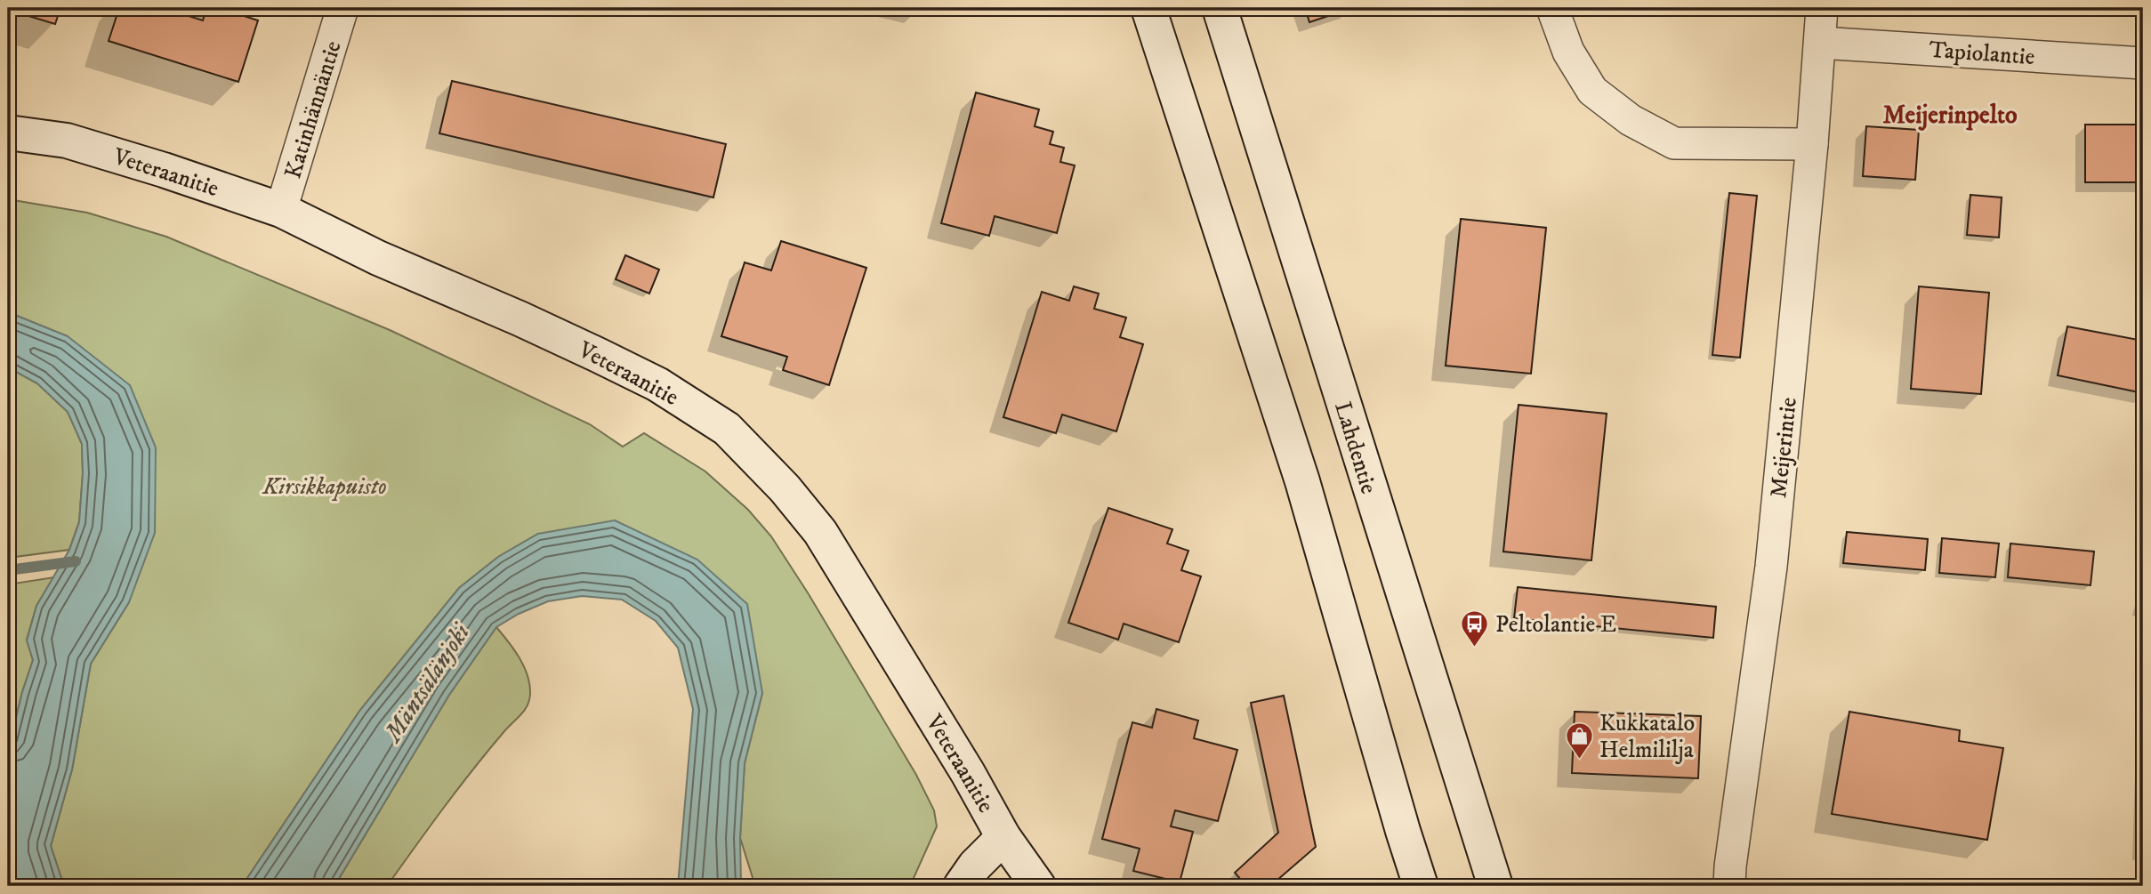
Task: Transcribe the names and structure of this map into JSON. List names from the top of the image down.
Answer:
{
  "streets": {
    "main road": ["Veteraanitie", "Lahdentie"],
    "street": ["Tapiolantie", "Katinhännäntie", "Meijerintie"]
  },
  "crossings": [
    ["Tapiolantie", "Meijerintie"],
    ["Katinhännäntie", "Veteraanitie"]
  ],
  "districts": ["Meijerinpelto"],
  "water": ["Mäntsälänjoki"],
  "parks": ["Kirsikkapuisto"],
  "places": {
    "bus stop": ["Peltolantie E"],
    "shop": ["Kukkatalo Helmililja"]
  }
}
